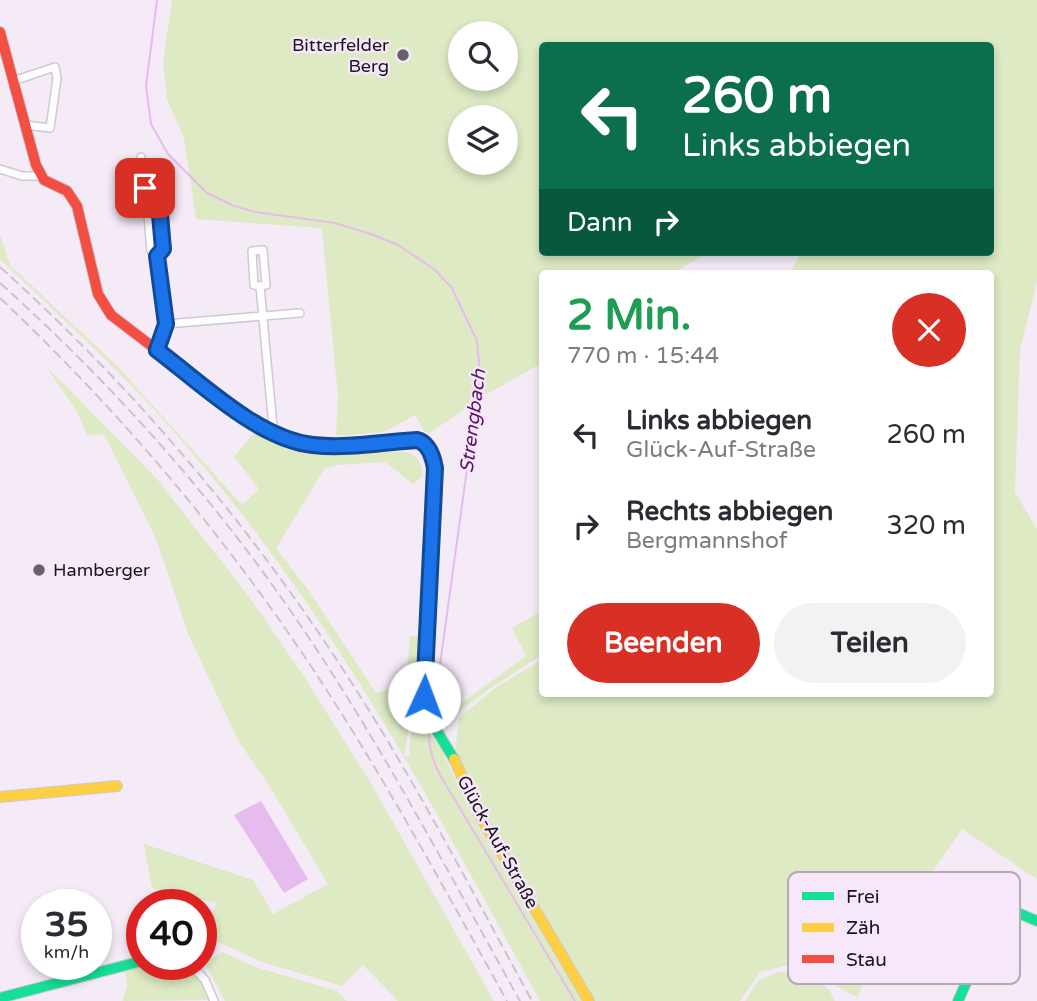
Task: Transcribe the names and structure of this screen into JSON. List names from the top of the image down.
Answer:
{
  "streets": {
    "street": ["Glück-Auf-Straße"]
  },
  "water": ["Strengbach"],
  "places": ["Bitterfelder Berg", "Hamberger"],
  "legend": ["Frei", "Zäh", "Stau"],
  "page": {
    "turn": ["260 m", "Links abbiegen"],
    "then": "Dann",
    "heading": ["2 Min.", "770 m · 15:44"],
    "list": [
      {
        "name": "Links abbiegen",
        "note": "Glück-Auf-Straße",
        "value": "260 m"
      },
      {
        "name": "Rechts abbiegen",
        "note": "Bergmannshof",
        "value": "320 m"
      }
    ],
    "buttons": ["Beenden", "Teilen"],
    "speed": "35 km/h",
    "limit": "40"
  }
}
